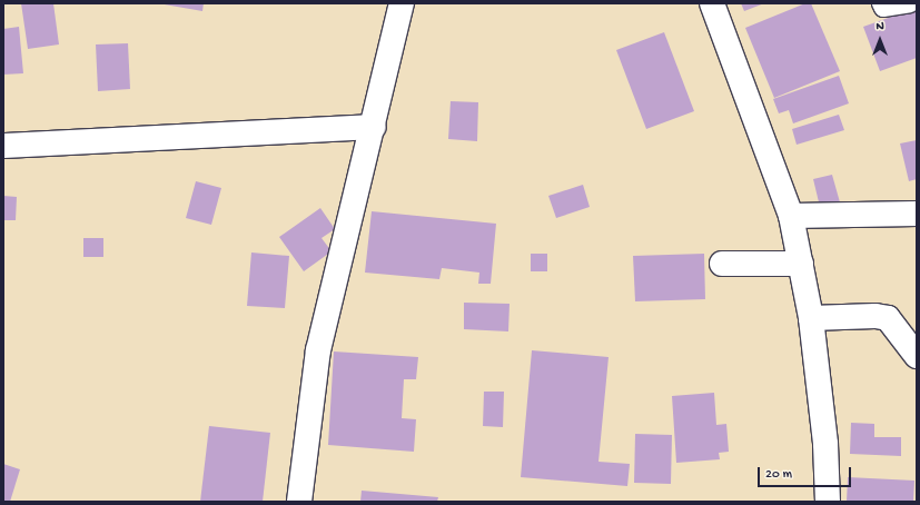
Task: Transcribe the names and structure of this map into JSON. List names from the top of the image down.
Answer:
{
  "scale_bar": "20 m",
  "north": "top"
}
